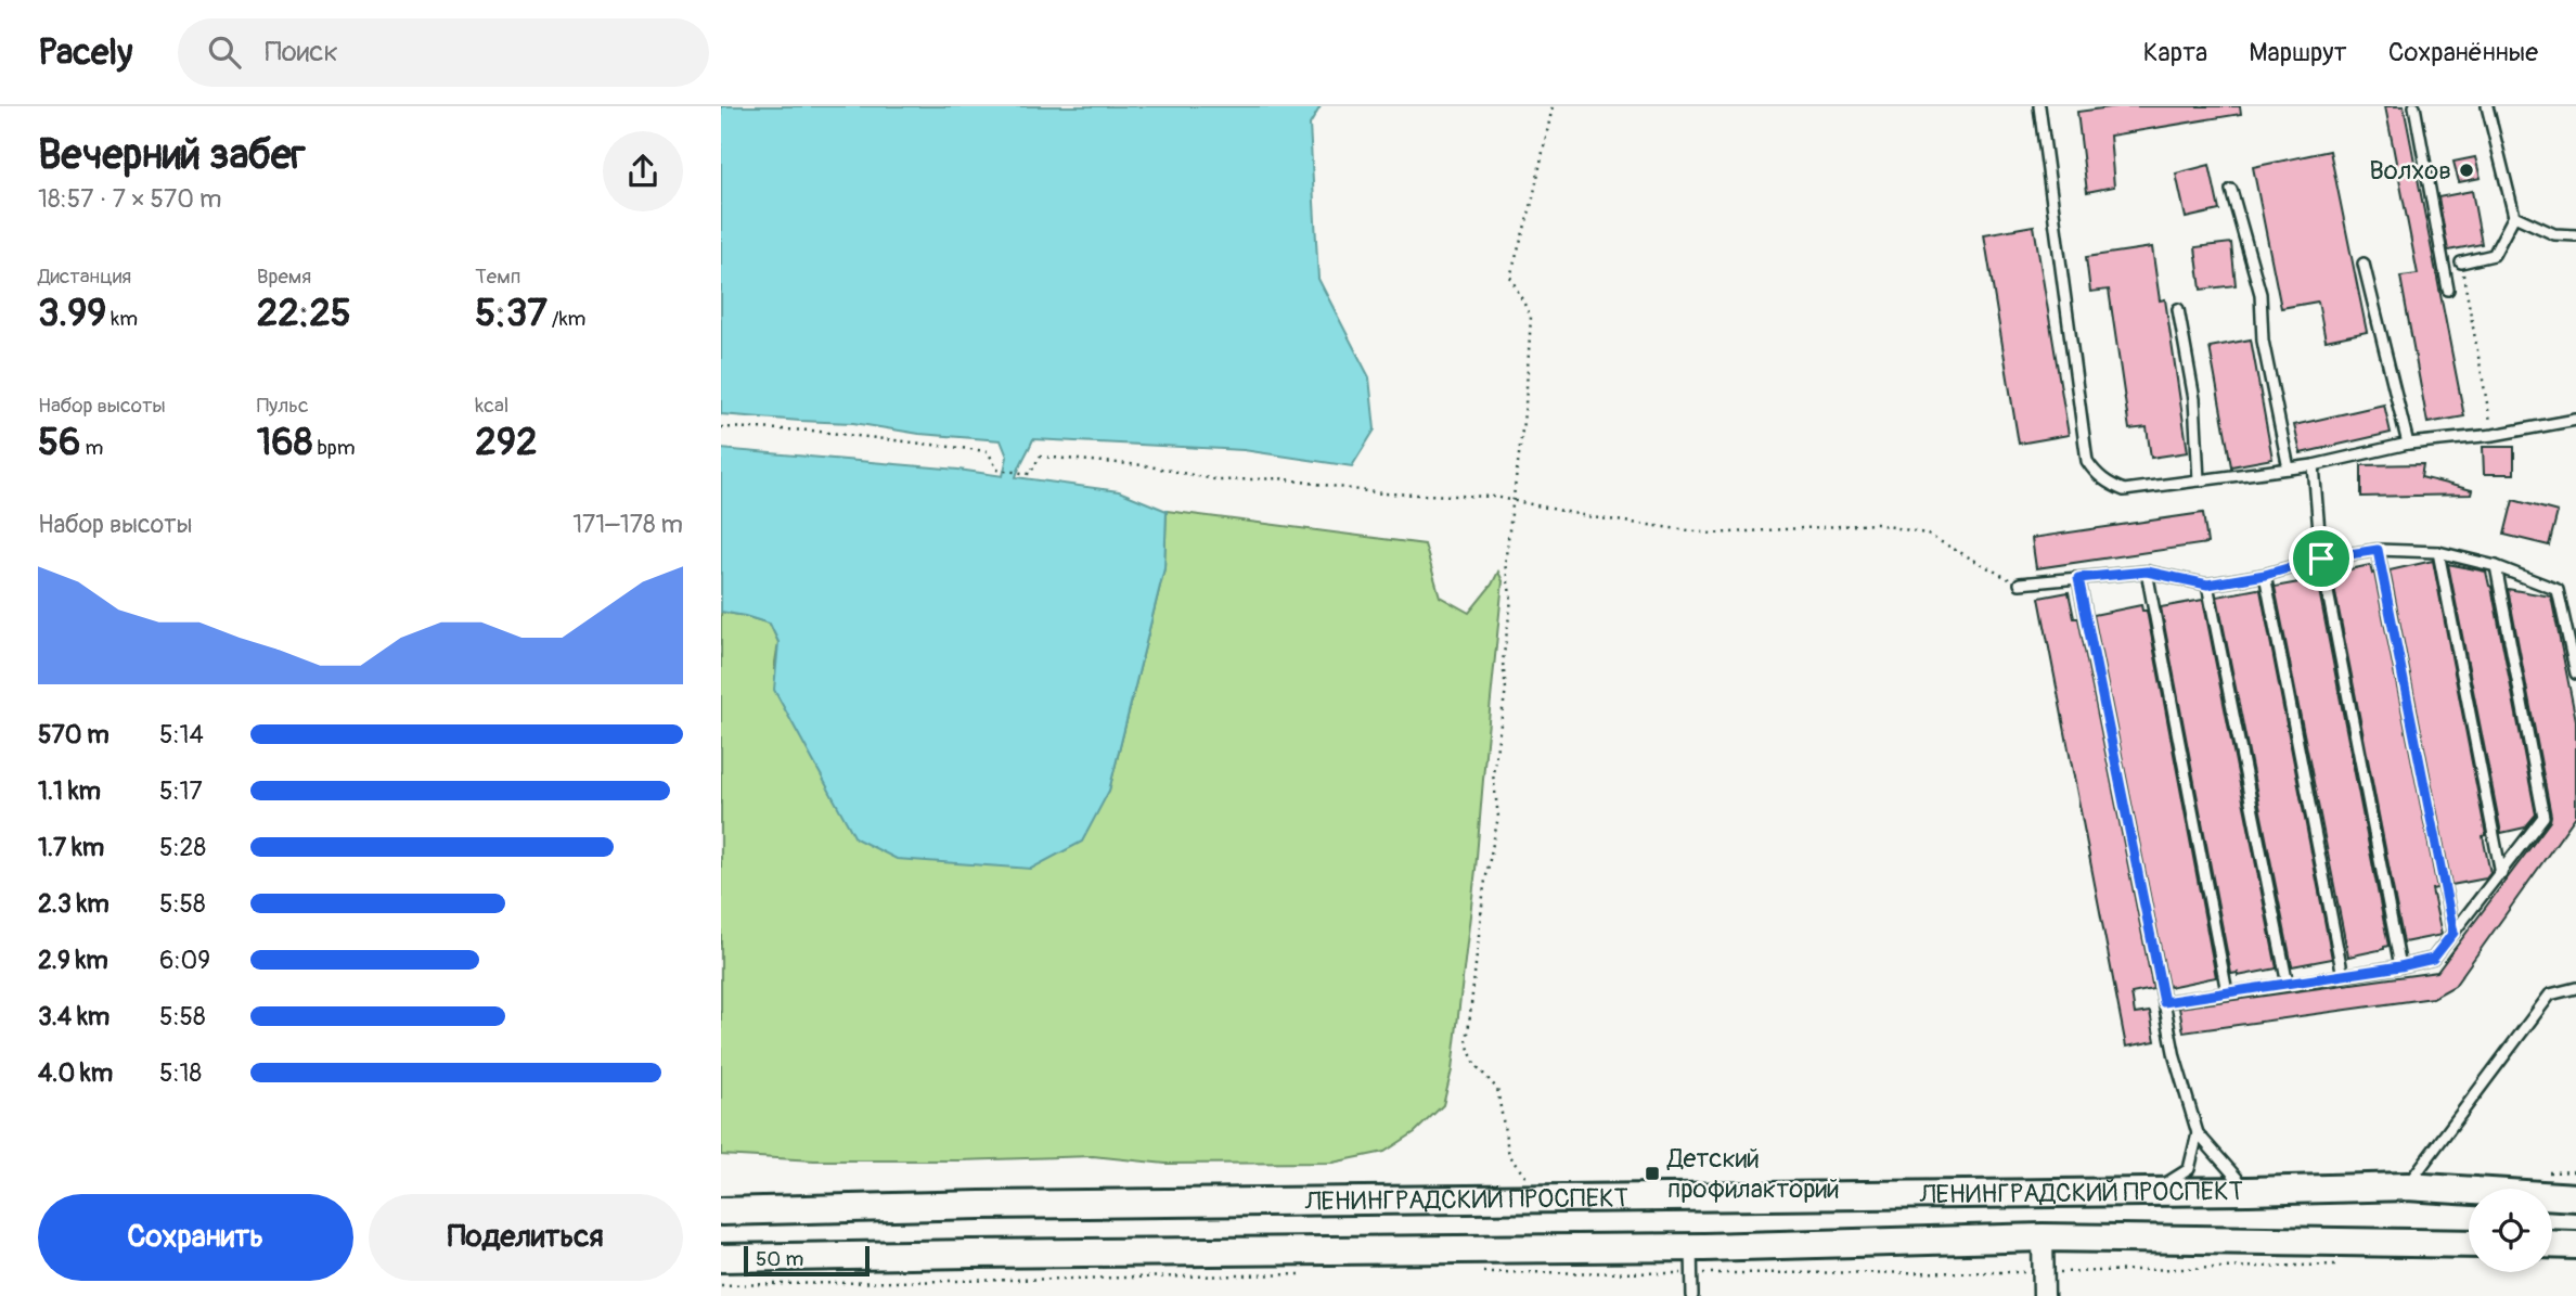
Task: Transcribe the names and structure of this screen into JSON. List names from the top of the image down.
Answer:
{
  "streets": {
    "main road": ["ЛЕНИНГРАДСКИЙ ПРОСПЕКТ"]
  },
  "places": {
    "other": ["Волхов"],
    "transit": ["Детский профилакторий"]
  },
  "scale_bar": "50 m",
  "page": {
    "header": "Pacely",
    "search": "Поиск",
    "nav": ["Карта", "Маршрут", "Сохранённые"],
    "heading": ["Вечерний забег", "18:57 · 7 × 570 m"],
    "stats": [
      ["Дистанция", "3.99 km"],
      ["Время", "22:25"],
      ["Темп", "5:37 /km"],
      ["Набор высоты", "56 m"],
      ["Пульс", "168 bpm"],
      ["kcal", "292"]
    ],
    "chart": ["Набор высоты", "171–178 m"],
    "list": [
      {
        "name": "570 m",
        "note": "5:14"
      },
      {
        "name": "1.1 km",
        "note": "5:17"
      },
      {
        "name": "1.7 km",
        "note": "5:28"
      },
      {
        "name": "2.3 km",
        "note": "5:58"
      },
      {
        "name": "2.9 km",
        "note": "6:09"
      },
      {
        "name": "3.4 km",
        "note": "5:58"
      },
      {
        "name": "4.0 km",
        "note": "5:18"
      }
    ],
    "buttons": ["Сохранить", "Поделиться"],
    "scale": "50 m"
  }
}
